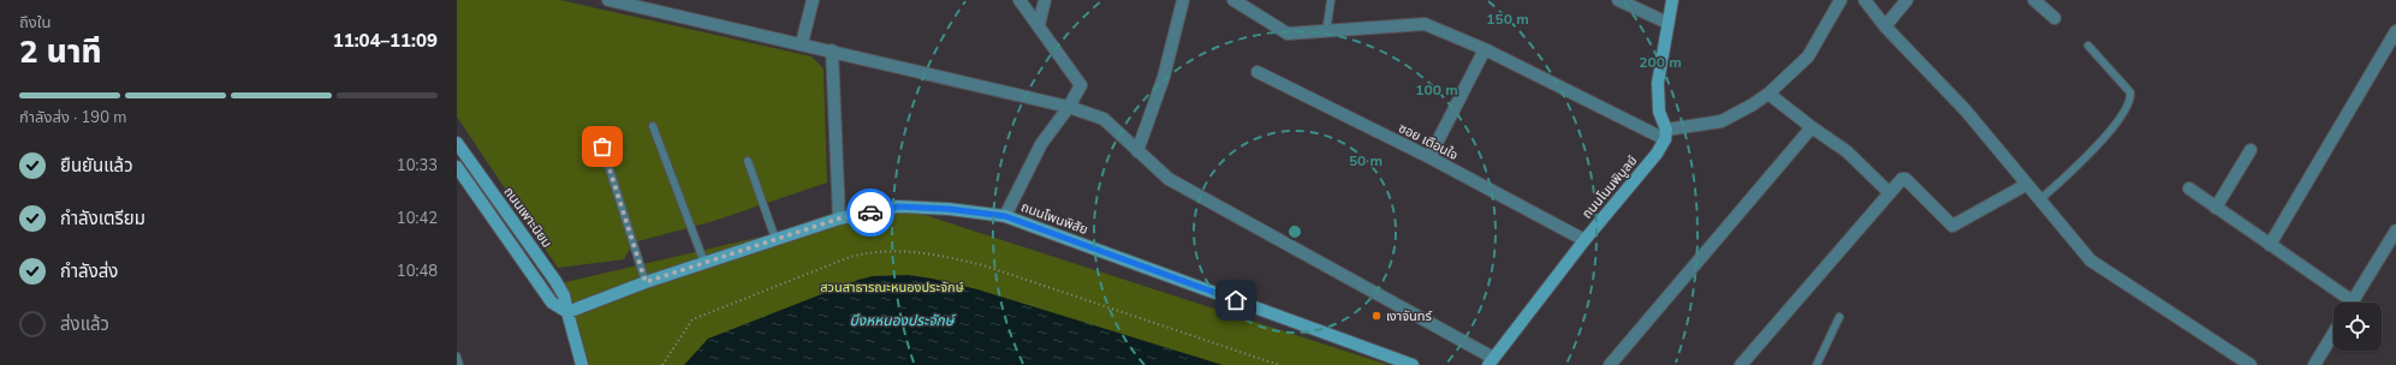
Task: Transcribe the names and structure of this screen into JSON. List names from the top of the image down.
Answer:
{
  "streets": {
    "street": [
      "ซอย เตือนใจ",
      "ถนนโนนพิบูลย์",
      "ถนนเพาะนิยม",
      "ถนนโพนพิสัย"
    ]
  },
  "crossings": [
    ["ซอย เตือนใจ", "ถนนโนนพิบูลย์"],
    ["ถนนเพาะนิยม", "ถนนโพนพิสัย"]
  ],
  "water": ["บึงหหนองประจักษ์"],
  "parks": ["สวนสาธารณะหนองประจักษ์"],
  "places": ["เงาจันทร์"],
  "page": {
    "heading": ["2 นาที", "ถึงใน", "11:04–11:09"],
    "bar": "กำลังส่ง · 190 m",
    "list": [
      ["ยืนยันแล้ว", "10:33"],
      ["กำลังเตรียม", "10:42"],
      ["กำลังส่ง", "10:48"],
      "ส่งแล้ว"
    ]
  },
  "rings": [
    "150 m",
    "200 m",
    "100 m",
    "50 m"
  ]
}
